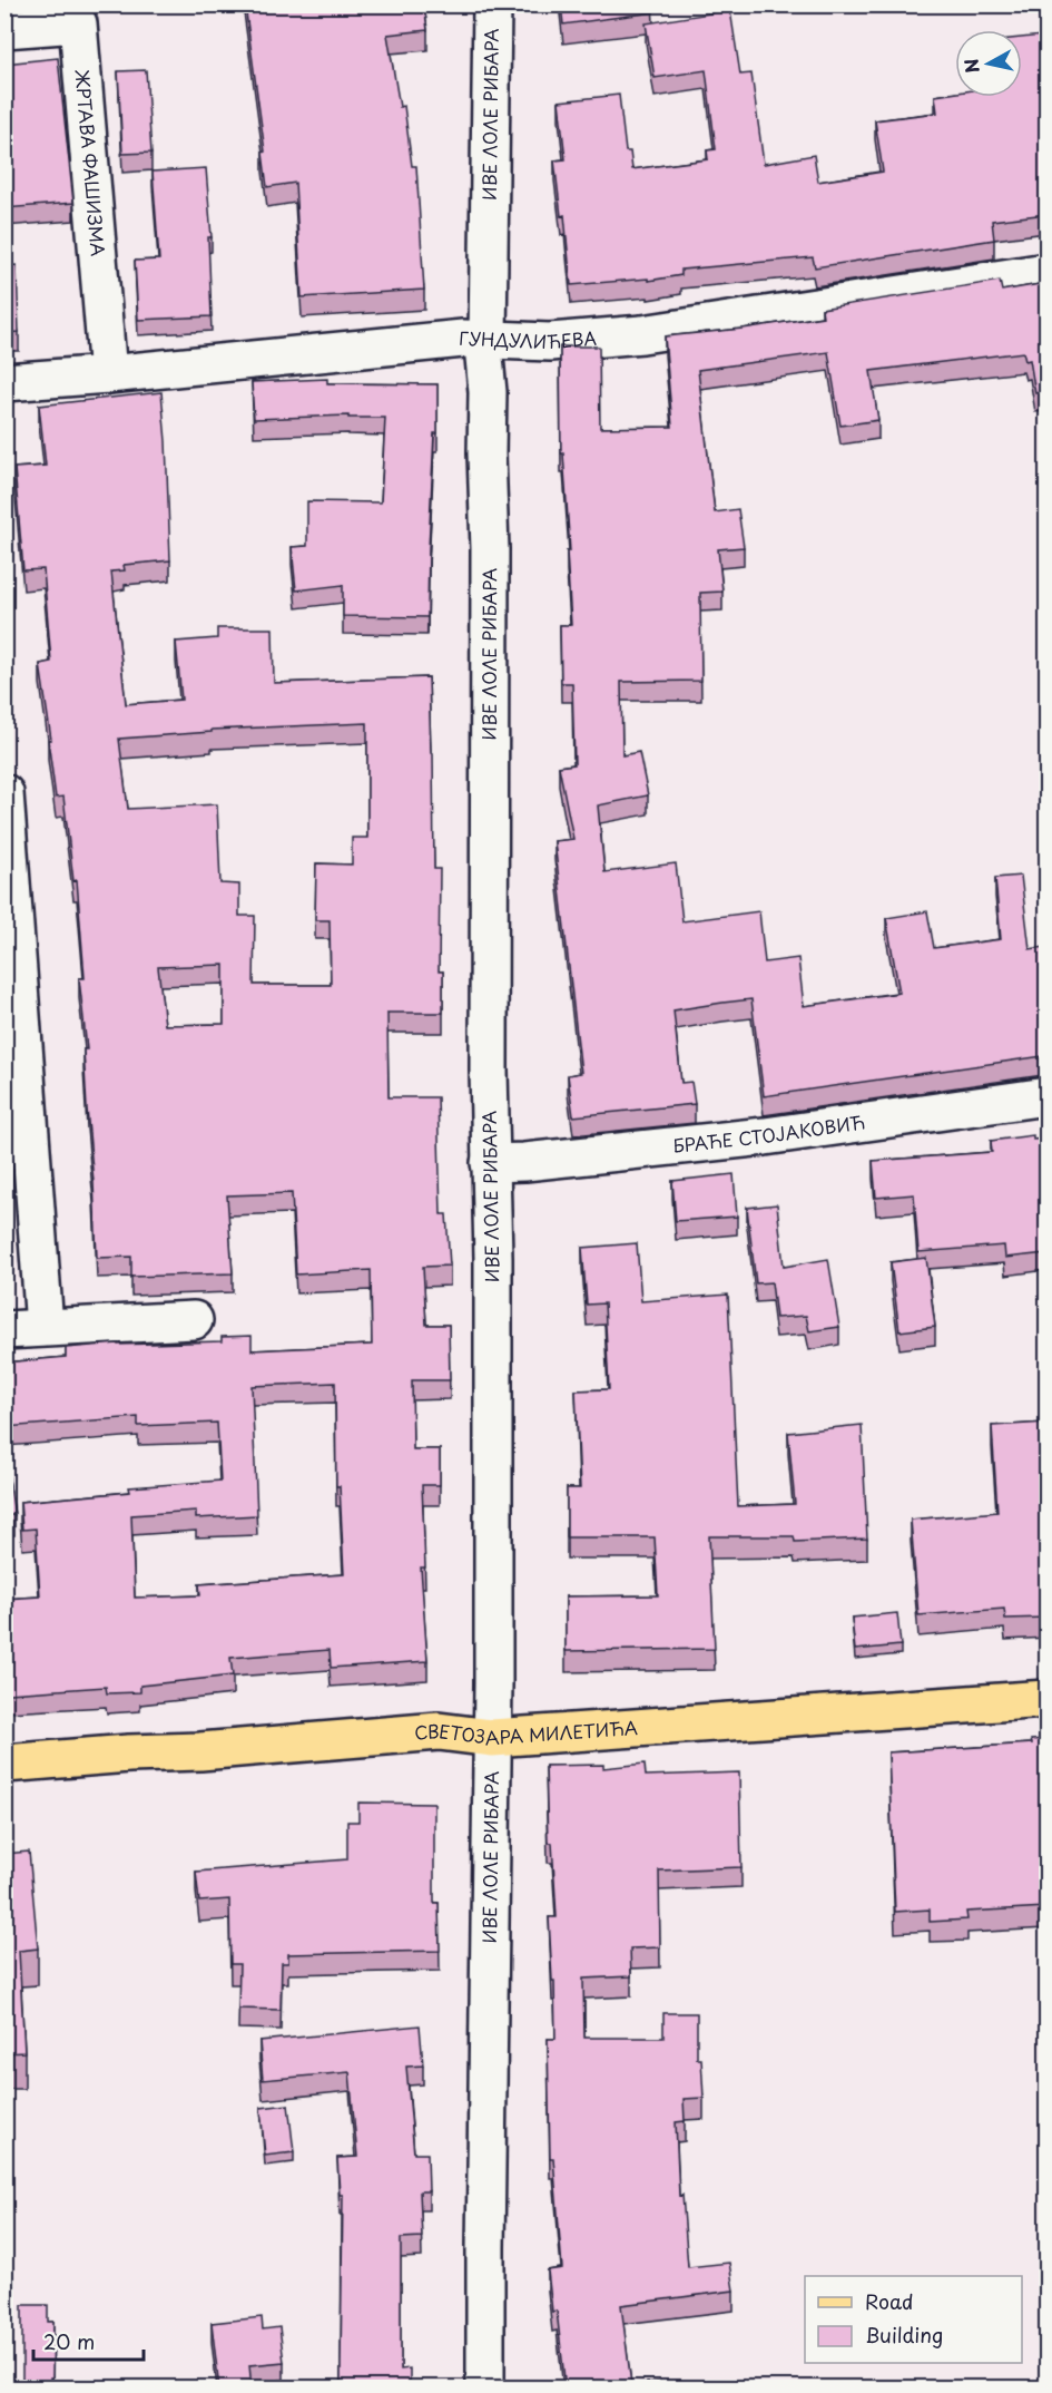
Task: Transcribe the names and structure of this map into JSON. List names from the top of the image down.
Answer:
{
  "streets": {
    "main road": ["СВЕТОЗАРА МИЛЕТИЋА"],
    "street": [
      "ИВЕ ЛОЛЕ РИБАРА",
      "ЖРТАВА ФАШИЗМА",
      "ГУНДУЛИЋЕВА",
      "БРАЋЕ СТОЈАКОВИЋ"
    ]
  },
  "crossings": [
    ["ИВЕ ЛОЛЕ РИБАРА", "ГУНДУЛИЋЕВА"],
    ["ИВЕ ЛОЛЕ РИБАРА", "БРАЋЕ СТОЈАКОВИЋ"],
    ["ИВЕ ЛОЛЕ РИБАРА", "СВЕТОЗАРА МИЛЕТИЋА"],
    ["ЖРТАВА ФАШИЗМА", "ГУНДУЛИЋЕВА"]
  ],
  "legend": ["Road", "Building"],
  "scale_bar": "20 m",
  "north": "left"
}
